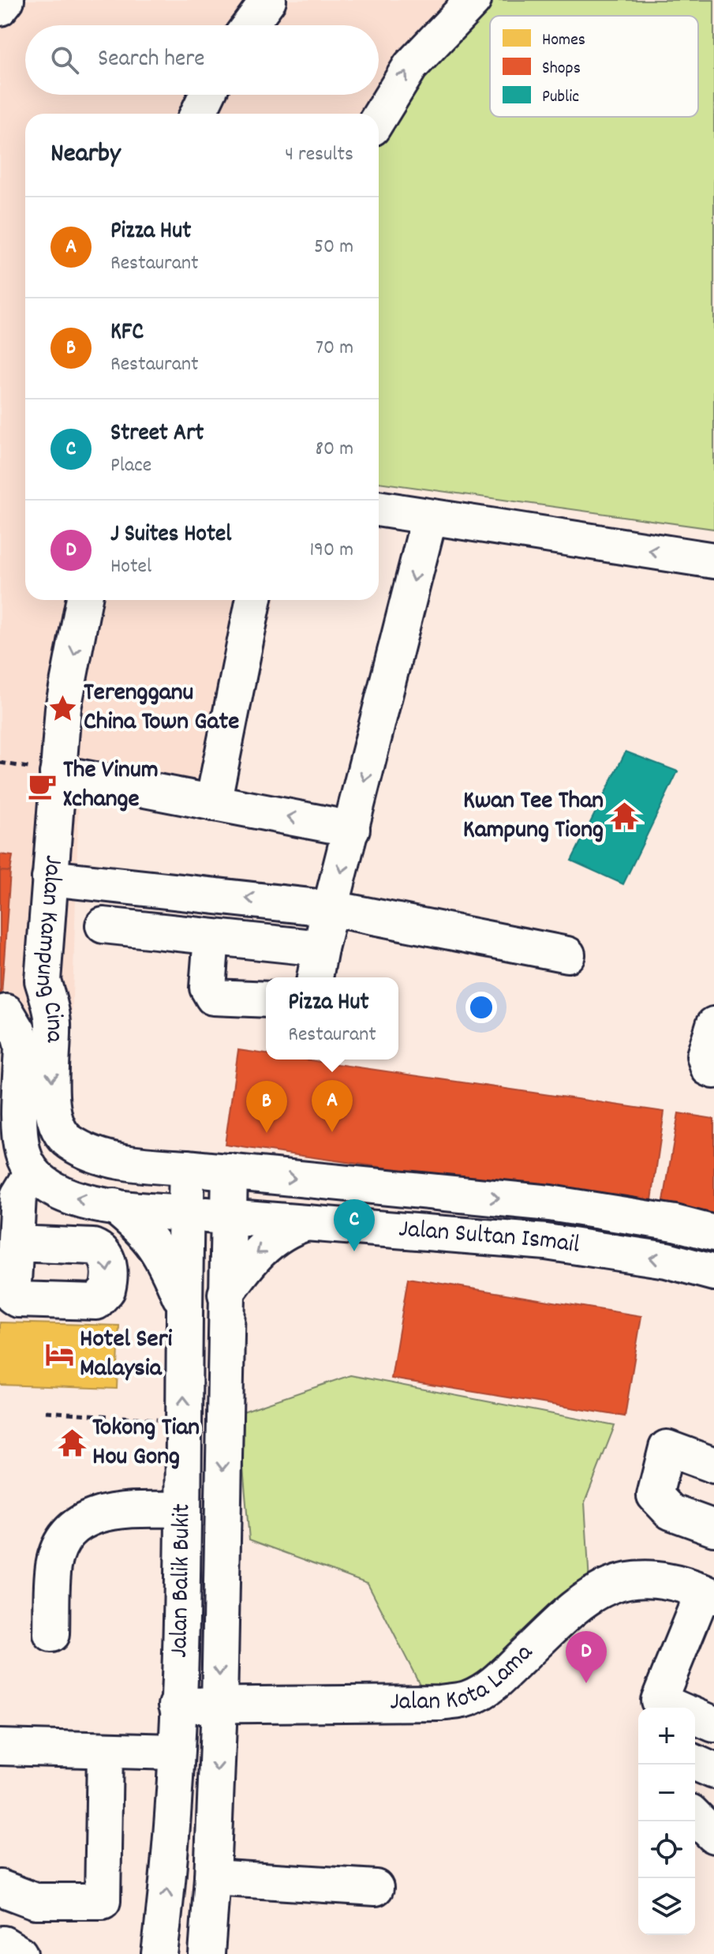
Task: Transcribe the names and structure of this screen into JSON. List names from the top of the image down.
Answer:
{
  "streets": {
    "main road": [
      "Jalan Kampung Cina",
      "Jalan Sultan Ismail",
      "Jalan Balik Bukit",
      "Jalan Kota Lama"
    ]
  },
  "crossings": [
    ["Jalan Kampung Cina", "Jalan Sultan Ismail"],
    ["Jalan Kampung Cina", "Jalan Balik Bukit"],
    ["Jalan Sultan Ismail", "Jalan Balik Bukit"],
    ["Jalan Balik Bukit", "Jalan Kota Lama"]
  ],
  "places": {
    "place": ["Terengganu China Town Gate"],
    "cafe": ["The Vinum Xchange"],
    "temple": ["Kwan Tee Than Kampung Tiong", "Tokong Tian Hou Gong"],
    "hotel": ["Hotel Seri Malaysia"]
  },
  "legend": ["Homes", "Shops", "Public"],
  "page": {
    "search": "Search here",
    "heading": ["Nearby", "4 results"],
    "list": [
      {
        "mark": "A",
        "name": "Pizza Hut",
        "note": "Restaurant",
        "value": "50 m"
      },
      {
        "mark": "B",
        "name": "KFC",
        "note": "Restaurant",
        "value": "70 m"
      },
      {
        "mark": "C",
        "name": "Street Art",
        "note": "Place",
        "value": "80 m"
      },
      {
        "mark": "D",
        "name": "J Suites Hotel",
        "note": "Hotel",
        "value": "190 m"
      }
    ],
    "popup": ["Pizza Hut", "Restaurant"],
    "pins": [
      "A",
      "B",
      "C",
      "D"
    ],
    "map_buttons": ["+", "−"]
  }
}
